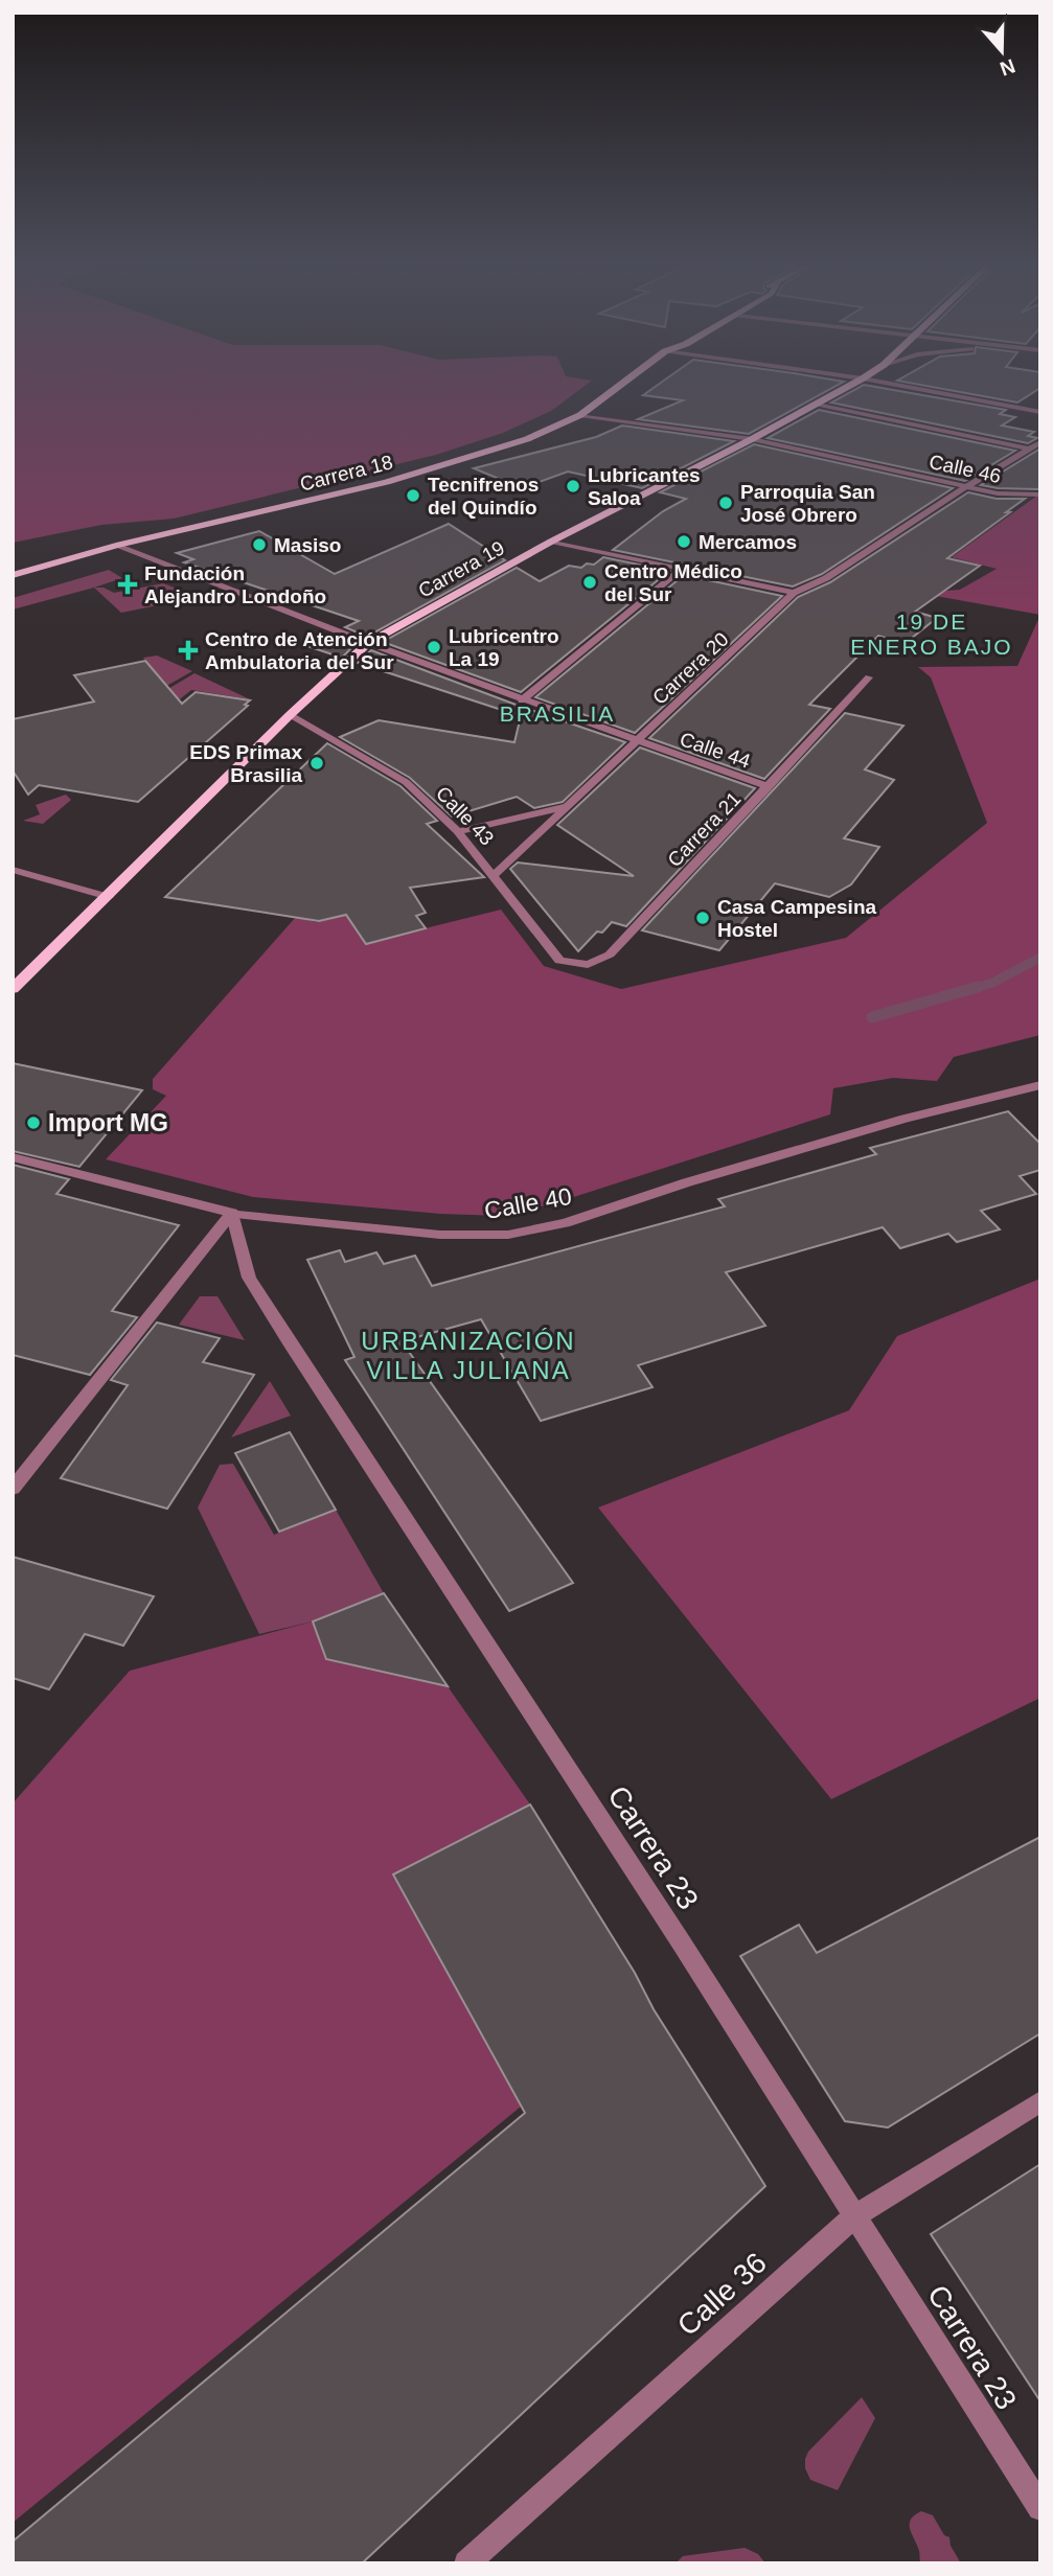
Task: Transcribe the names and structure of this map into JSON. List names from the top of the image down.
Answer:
{
  "streets": {
    "main road": ["Carrera 18", "Carrera 19"],
    "street": [
      "Calle 46",
      "Carrera 20",
      "Calle 44",
      "Calle 43",
      "Carrera 21",
      "Calle 40",
      "Carrera 23",
      "Calle 36"
    ]
  },
  "crossings": [
    ["Calle 46", "Carrera 18"],
    ["Calle 46", "Carrera 19"],
    ["Calle 46", "Carrera 20"],
    ["Carrera 18", "Calle 44"],
    ["Carrera 19", "Calle 44"],
    ["Carrera 19", "Calle 43"],
    ["Carrera 20", "Calle 44"],
    ["Carrera 20", "Calle 43"],
    ["Calle 44", "Carrera 21"],
    ["Calle 43", "Carrera 21"],
    ["Calle 40", "Carrera 23"],
    ["Carrera 23", "Calle 36"]
  ],
  "districts": ["19 DE ENERO BAJO", "BRASILIA", "URBANIZACIÓN VILLA JULIANA"],
  "places": {
    "other": [
      "Lubricantes Saloa",
      "Tecnifrenos del Quindío",
      "Parroquia San José Obrero",
      "Mercamos",
      "Masiso",
      "Centro Médico del Sur",
      "Lubricentro La 19",
      "EDS Primax Brasilia",
      "Casa Campesina Hostel",
      "Import MG"
    ],
    "health": ["Fundación Alejandro Londoño", "Centro de Atención Ambulatoria del Sur"]
  },
  "north": "bottom"
}
